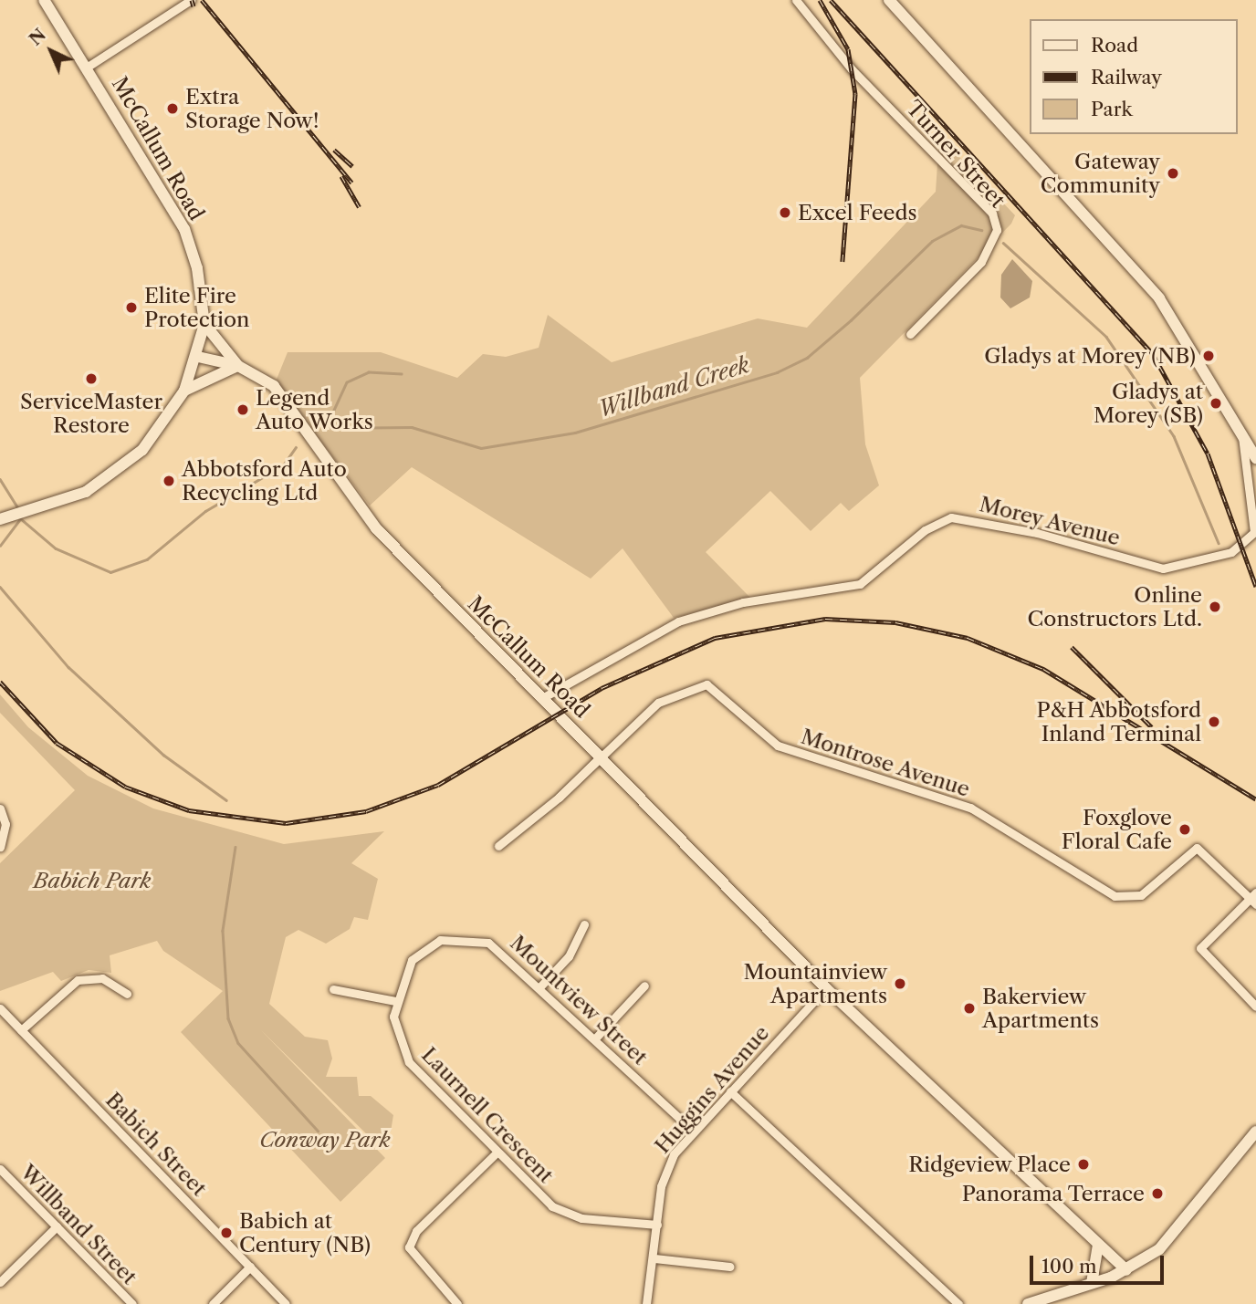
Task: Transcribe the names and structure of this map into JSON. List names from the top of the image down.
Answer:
{
  "streets": {
    "main road": ["McCallum Road"],
    "street": [
      "Turner Street",
      "Morey Avenue",
      "Montrose Avenue",
      "Mountview Street",
      "Huggins Avenue",
      "Laurnell Crescent",
      "Babich Street",
      "Willband Street"
    ]
  },
  "crossings": [
    ["McCallum Road", "Morey Avenue"],
    ["McCallum Road", "Montrose Avenue"],
    ["McCallum Road", "Huggins Avenue"],
    ["Mountview Street", "Huggins Avenue"],
    ["Mountview Street", "Laurnell Crescent"],
    ["Huggins Avenue", "Laurnell Crescent"]
  ],
  "water": ["Willband Creek"],
  "parks": ["Babich Park", "Conway Park"],
  "places": [
    "Extra Storage Now!",
    "Gateway Community",
    "Excel Feeds",
    "Elite Fire Protection",
    "Gladys at Morey (NB)",
    "ServiceMaster Restore",
    "Gladys at Morey (SB)",
    "Legend Auto Works",
    "Abbotsford Auto Recycling Ltd",
    "Online Constructors Ltd.",
    "P&H Abbotsford Inland Terminal",
    "Foxglove Floral Cafe",
    "Mountainview Apartments",
    "Bakerview Apartments",
    "Ridgeview Place",
    "Panorama Terrace",
    "Babich at Century (NB)"
  ],
  "legend": ["Road", "Railway", "Park"],
  "scale_bar": "100 m",
  "north": "top left"
}
